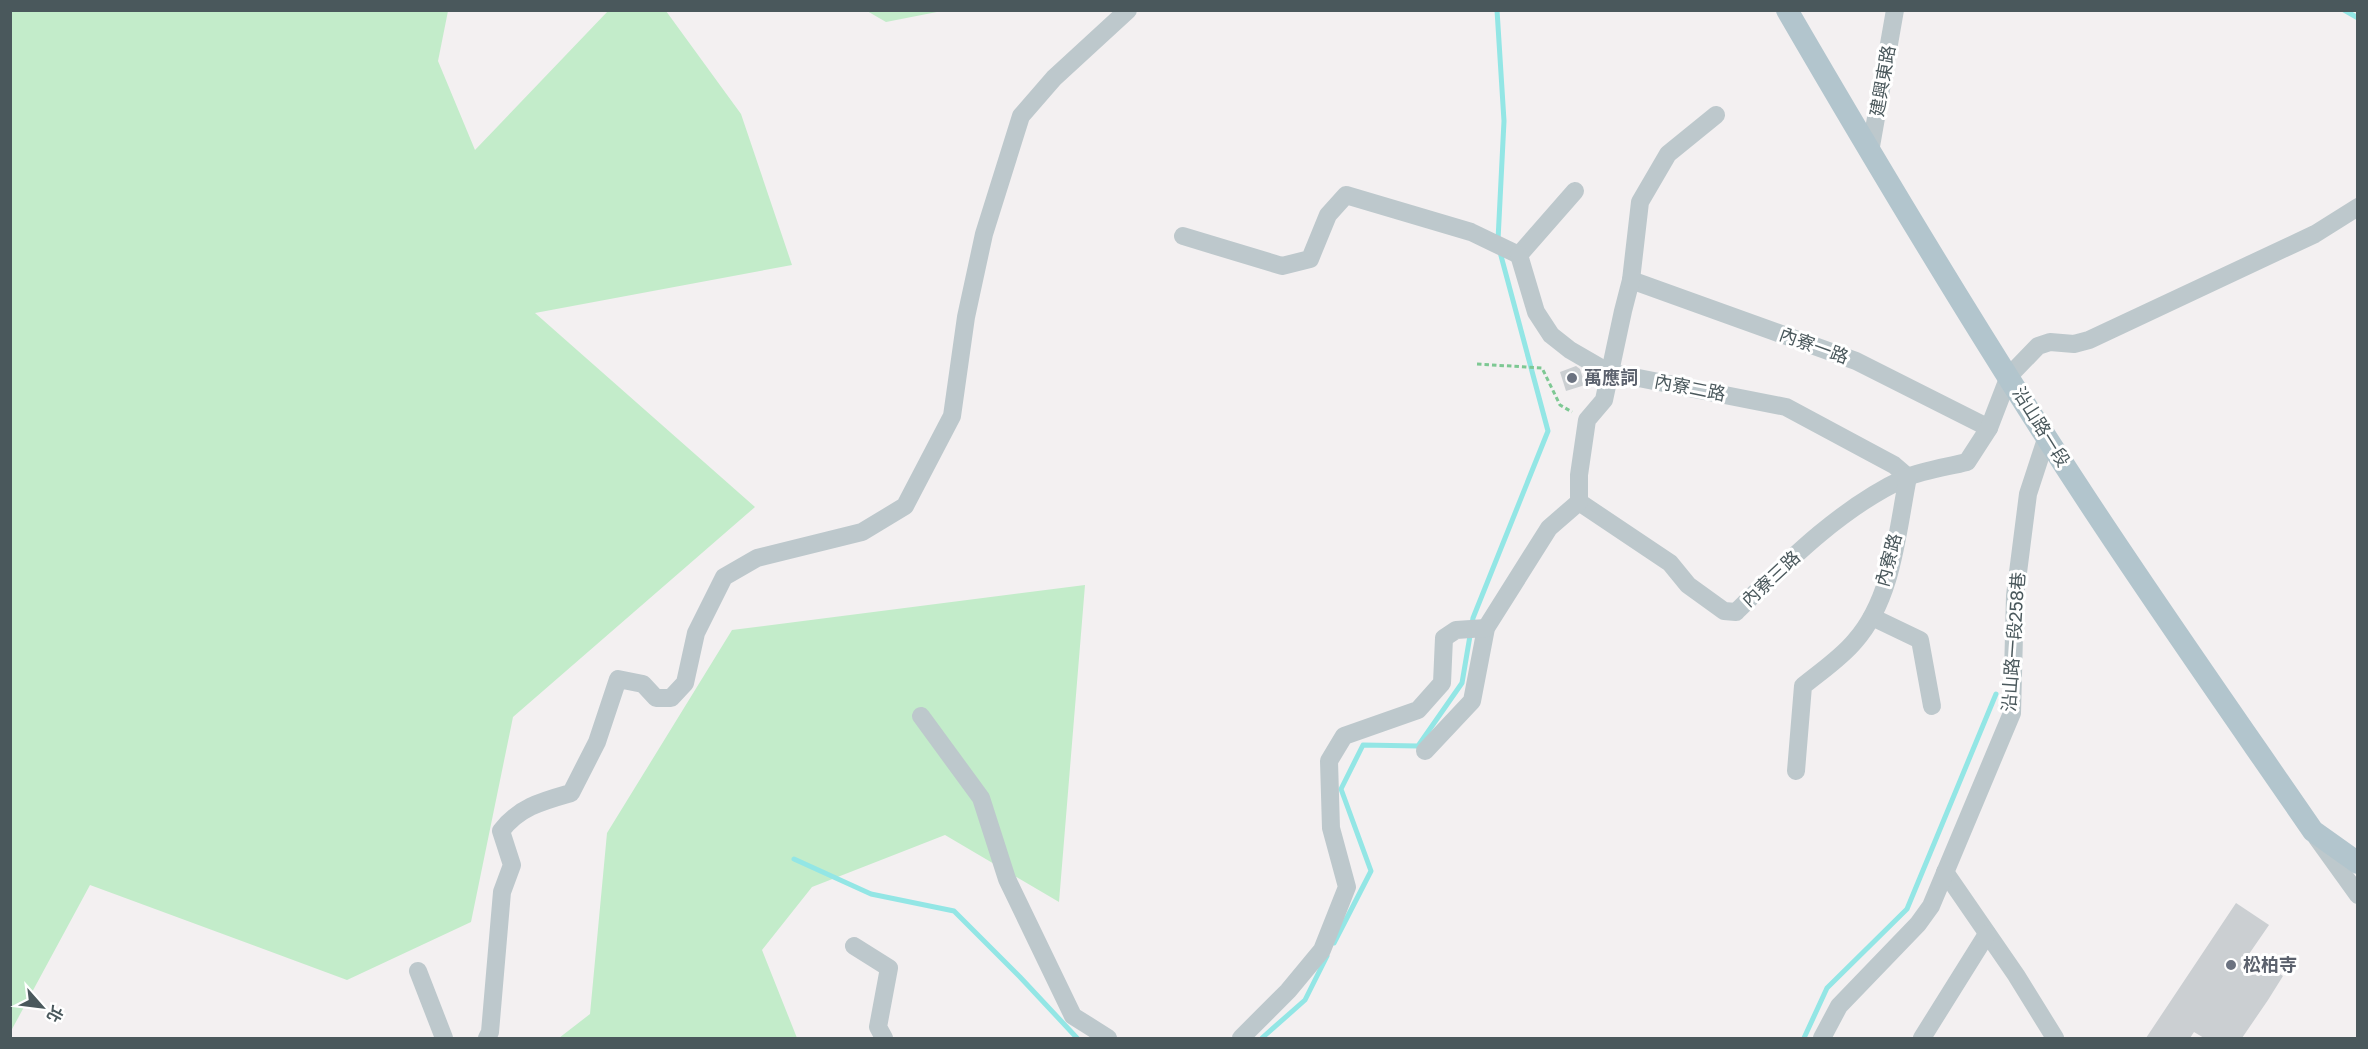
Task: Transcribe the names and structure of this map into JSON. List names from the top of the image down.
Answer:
{
  "streets": {
    "main road": ["沿山路一段"],
    "street": [
      "建興東路",
      "內寮一路",
      "內寮二路",
      "內寮路",
      "內寮三路",
      "沿山路一段258巷"
    ]
  },
  "crossings": [
    ["建興東路", "沿山路一段"],
    ["內寮二路", "內寮路"],
    ["內寮二路", "內寮三路"],
    ["沿山路一段", "沿山路一段258巷"],
    ["內寮路", "內寮三路"]
  ],
  "places": ["萬應詞", "松柏寺"],
  "north": "bottom right"
}
